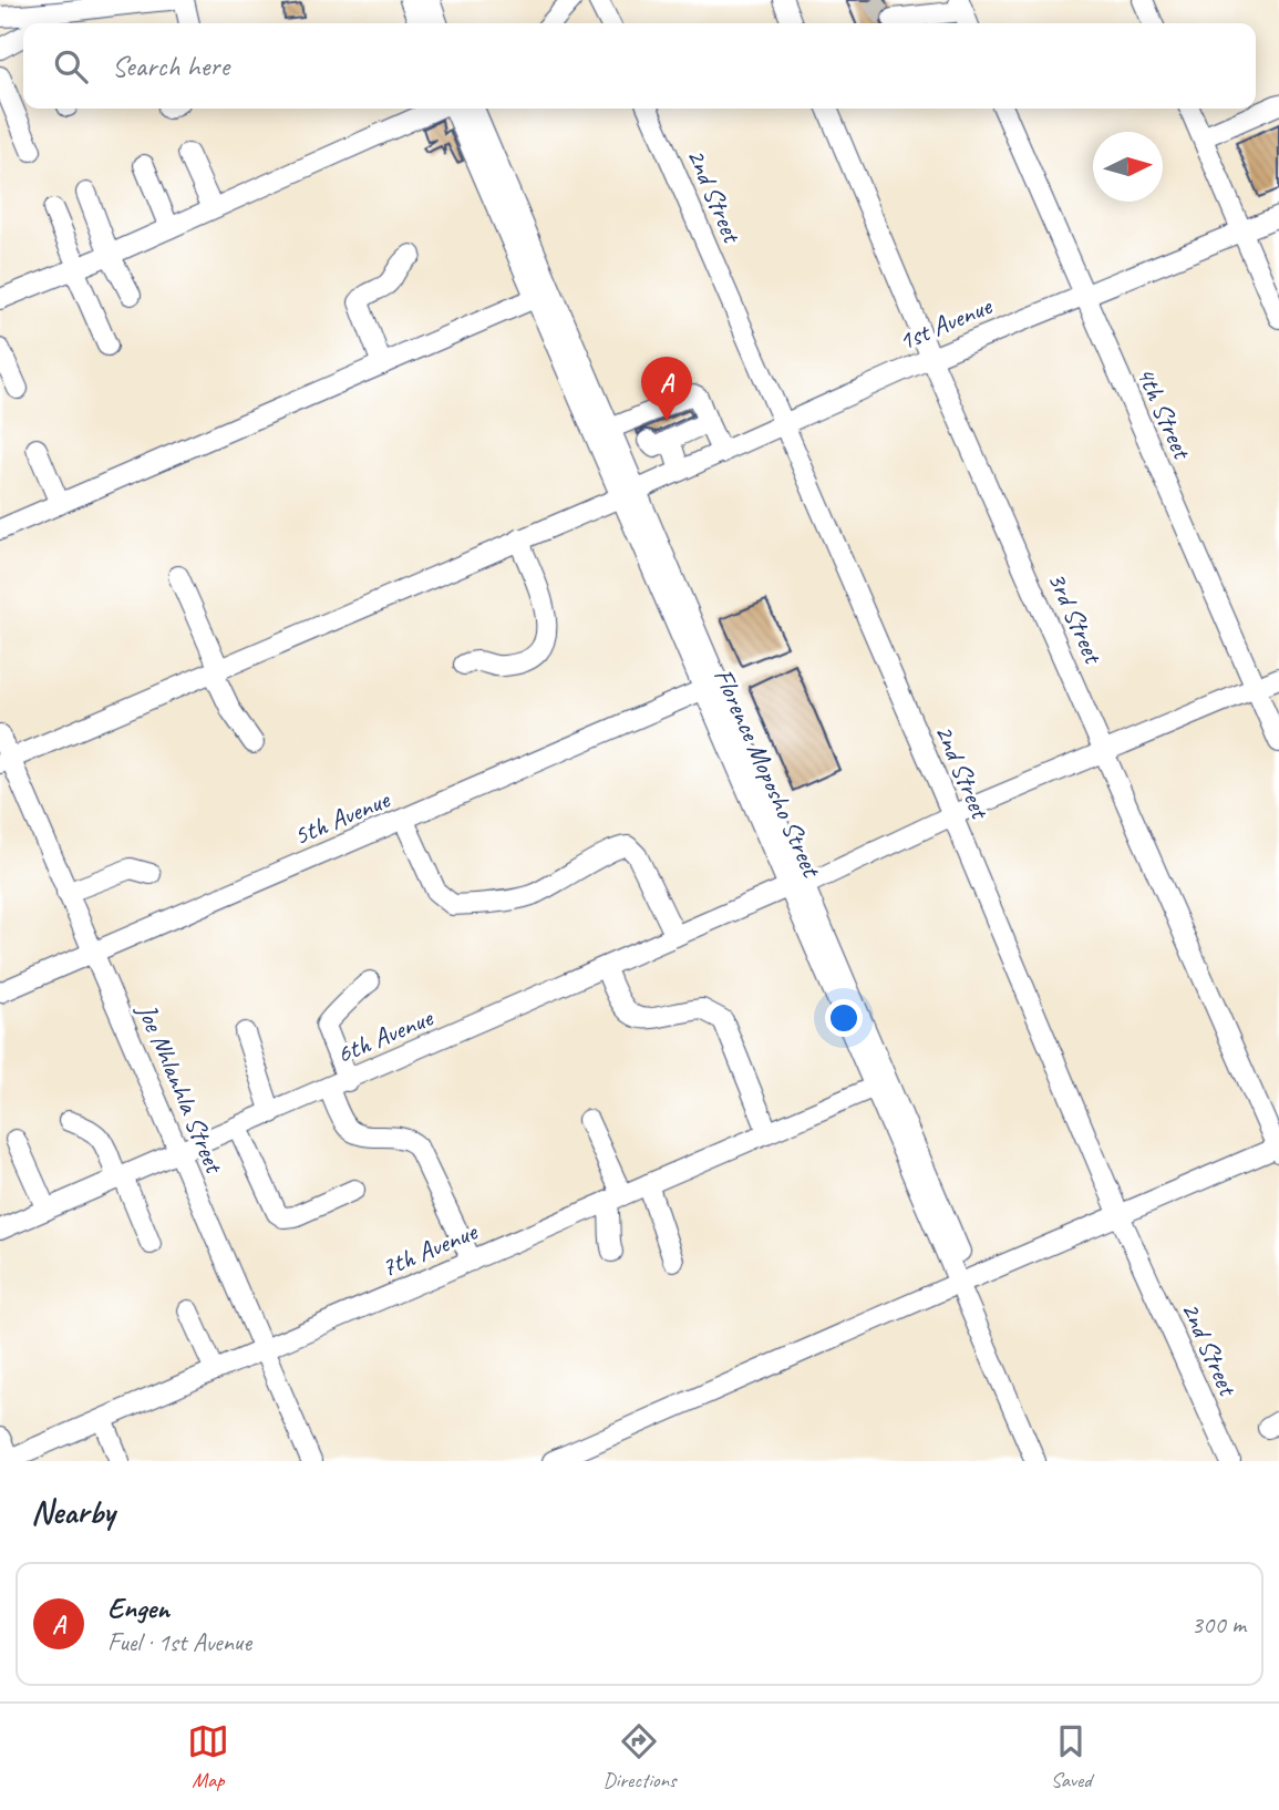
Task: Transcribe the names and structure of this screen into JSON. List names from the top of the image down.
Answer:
{
  "streets": {
    "street": [
      "2nd Street",
      "1st Avenue",
      "4th Street",
      "3rd Street",
      "Florence Moposho Street",
      "5th Avenue",
      "6th Avenue",
      "Joe Nhlanhla Street",
      "7th Avenue"
    ]
  },
  "crossings": [
    ["2nd Street", "1st Avenue"],
    ["2nd Street", "6th Avenue"],
    ["1st Avenue", "4th Street"],
    ["1st Avenue", "3rd Street"],
    ["1st Avenue", "Florence Moposho Street"],
    ["1st Avenue", "Joe Nhlanhla Street"],
    ["4th Street", "6th Avenue"],
    ["3rd Street", "6th Avenue"],
    ["Florence Moposho Street", "5th Avenue"],
    ["Florence Moposho Street", "6th Avenue"],
    ["Florence Moposho Street", "7th Avenue"],
    ["5th Avenue", "Joe Nhlanhla Street"],
    ["6th Avenue", "Joe Nhlanhla Street"],
    ["Joe Nhlanhla Street", "7th Avenue"]
  ],
  "north": "right",
  "page": {
    "search": "Search here",
    "pins": "A",
    "heading": "Nearby",
    "list": [
      {
        "mark": "A",
        "name": "Engen",
        "note": "Fuel · 1st Avenue",
        "value": "300 m"
      }
    ],
    "nav": ["Map", "Directions", "Saved"]
  }
}
